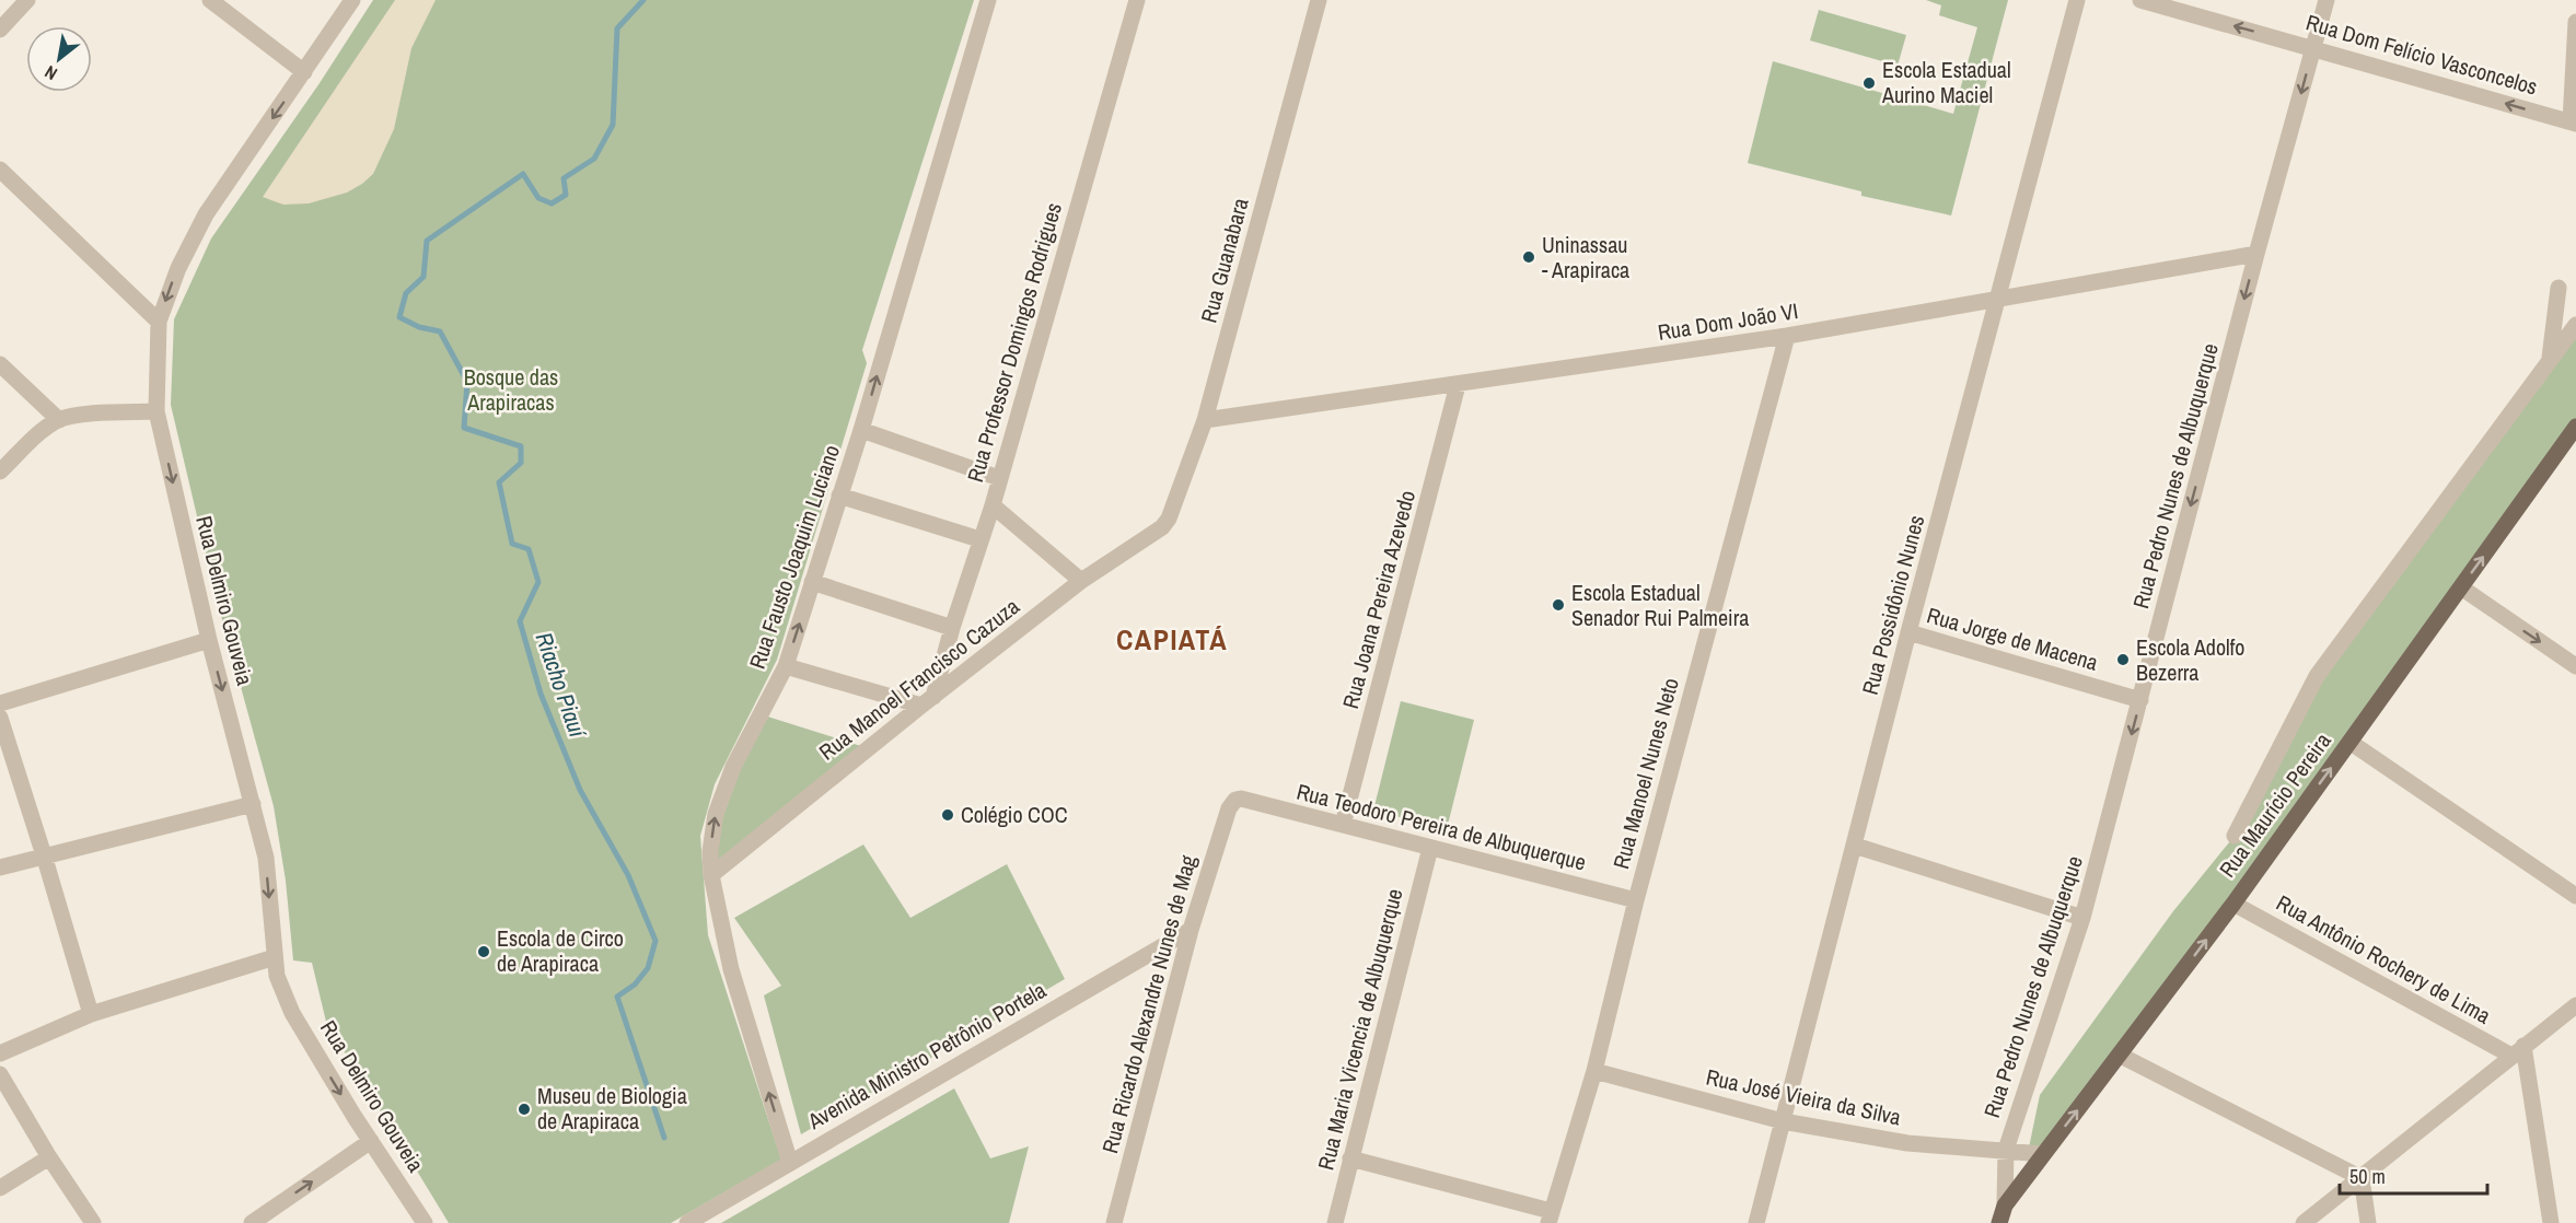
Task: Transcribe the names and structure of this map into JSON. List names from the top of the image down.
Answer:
{
  "streets": {
    "main road": ["Rua Maurício Pereira"],
    "street": [
      "Rua Dom Felício Vasconcelos",
      "Rua Guanabara",
      "Rua Dom João VI",
      "Rua Professor Domingos Rodrigues",
      "Rua Pedro Nunes de Albuquerque",
      "Rua Fausto Joaquim Luciano",
      "Rua Joana Pereira Azevedo",
      "Rua Delmiro Gouveia",
      "Rua Possidônio Nunes",
      "Rua Jorge de Macena",
      "Rua Manoel Francisco Cazuza",
      "Rua Manoel Nunes Neto",
      "Rua Teodoro Pereira de Albuquerque",
      "Rua Antônio Rochery de Lima",
      "Rua Ricardo Alexandre Nunes de Mag",
      "Rua Maria Vicencia de Albuquerque",
      "Avenida Ministro Petrônio Portela",
      "Rua José Vieira da Silva"
    ]
  },
  "crossings": [
    ["Rua Dom Felício Vasconcelos", "Rua Pedro Nunes de Albuquerque"],
    ["Rua Guanabara", "Rua Dom João VI"],
    ["Rua Guanabara", "Rua Manoel Francisco Cazuza"],
    ["Rua Dom João VI", "Rua Pedro Nunes de Albuquerque"],
    ["Rua Dom João VI", "Rua Joana Pereira Azevedo"],
    ["Rua Dom João VI", "Rua Possidônio Nunes"],
    ["Rua Dom João VI", "Rua Manoel Nunes Neto"],
    ["Rua Professor Domingos Rodrigues", "Rua Manoel Francisco Cazuza"],
    ["Rua Pedro Nunes de Albuquerque", "Rua Jorge de Macena"],
    ["Rua Pedro Nunes de Albuquerque", "Rua Maurício Pereira"],
    ["Rua Pedro Nunes de Albuquerque", "Rua José Vieira da Silva"],
    ["Rua Fausto Joaquim Luciano", "Rua Manoel Francisco Cazuza"],
    ["Rua Fausto Joaquim Luciano", "Avenida Ministro Petrônio Portela"],
    ["Rua Joana Pereira Azevedo", "Rua Teodoro Pereira de Albuquerque"],
    ["Rua Possidônio Nunes", "Rua Jorge de Macena"],
    ["Rua Possidônio Nunes", "Rua José Vieira da Silva"],
    ["Rua Manoel Nunes Neto", "Rua Teodoro Pereira de Albuquerque"],
    ["Rua Manoel Nunes Neto", "Rua José Vieira da Silva"],
    ["Rua Maurício Pereira", "Rua Antônio Rochery de Lima"],
    ["Rua Maurício Pereira", "Rua José Vieira da Silva"],
    ["Rua Teodoro Pereira de Albuquerque", "Rua Ricardo Alexandre Nunes de Mag"],
    ["Rua Teodoro Pereira de Albuquerque", "Rua Maria Vicencia de Albuquerque"],
    ["Rua Ricardo Alexandre Nunes de Mag", "Avenida Ministro Petrônio Portela"]
  ],
  "one_way": [
    "Rua Dom Felício Vasconcelos",
    "Rua Pedro Nunes de Albuquerque",
    "Rua Fausto Joaquim Luciano",
    "Rua Delmiro Gouveia",
    "Rua Maurício Pereira"
  ],
  "districts": ["CAPIATÁ"],
  "water": ["Riacho Piauí"],
  "parks": ["Bosque das Arapiracas"],
  "places": [
    "Escola Estadual Aurino Maciel",
    "Uninassau - Arapiraca",
    "Escola Estadual Senador Rui Palmeira",
    "Escola Adolfo Bezerra",
    "Colégio COC",
    "Escola de Circo de Arapiraca",
    "Museu de Biologia de Arapiraca"
  ],
  "scale_bar": "50 m",
  "north": "bottom left"
}
